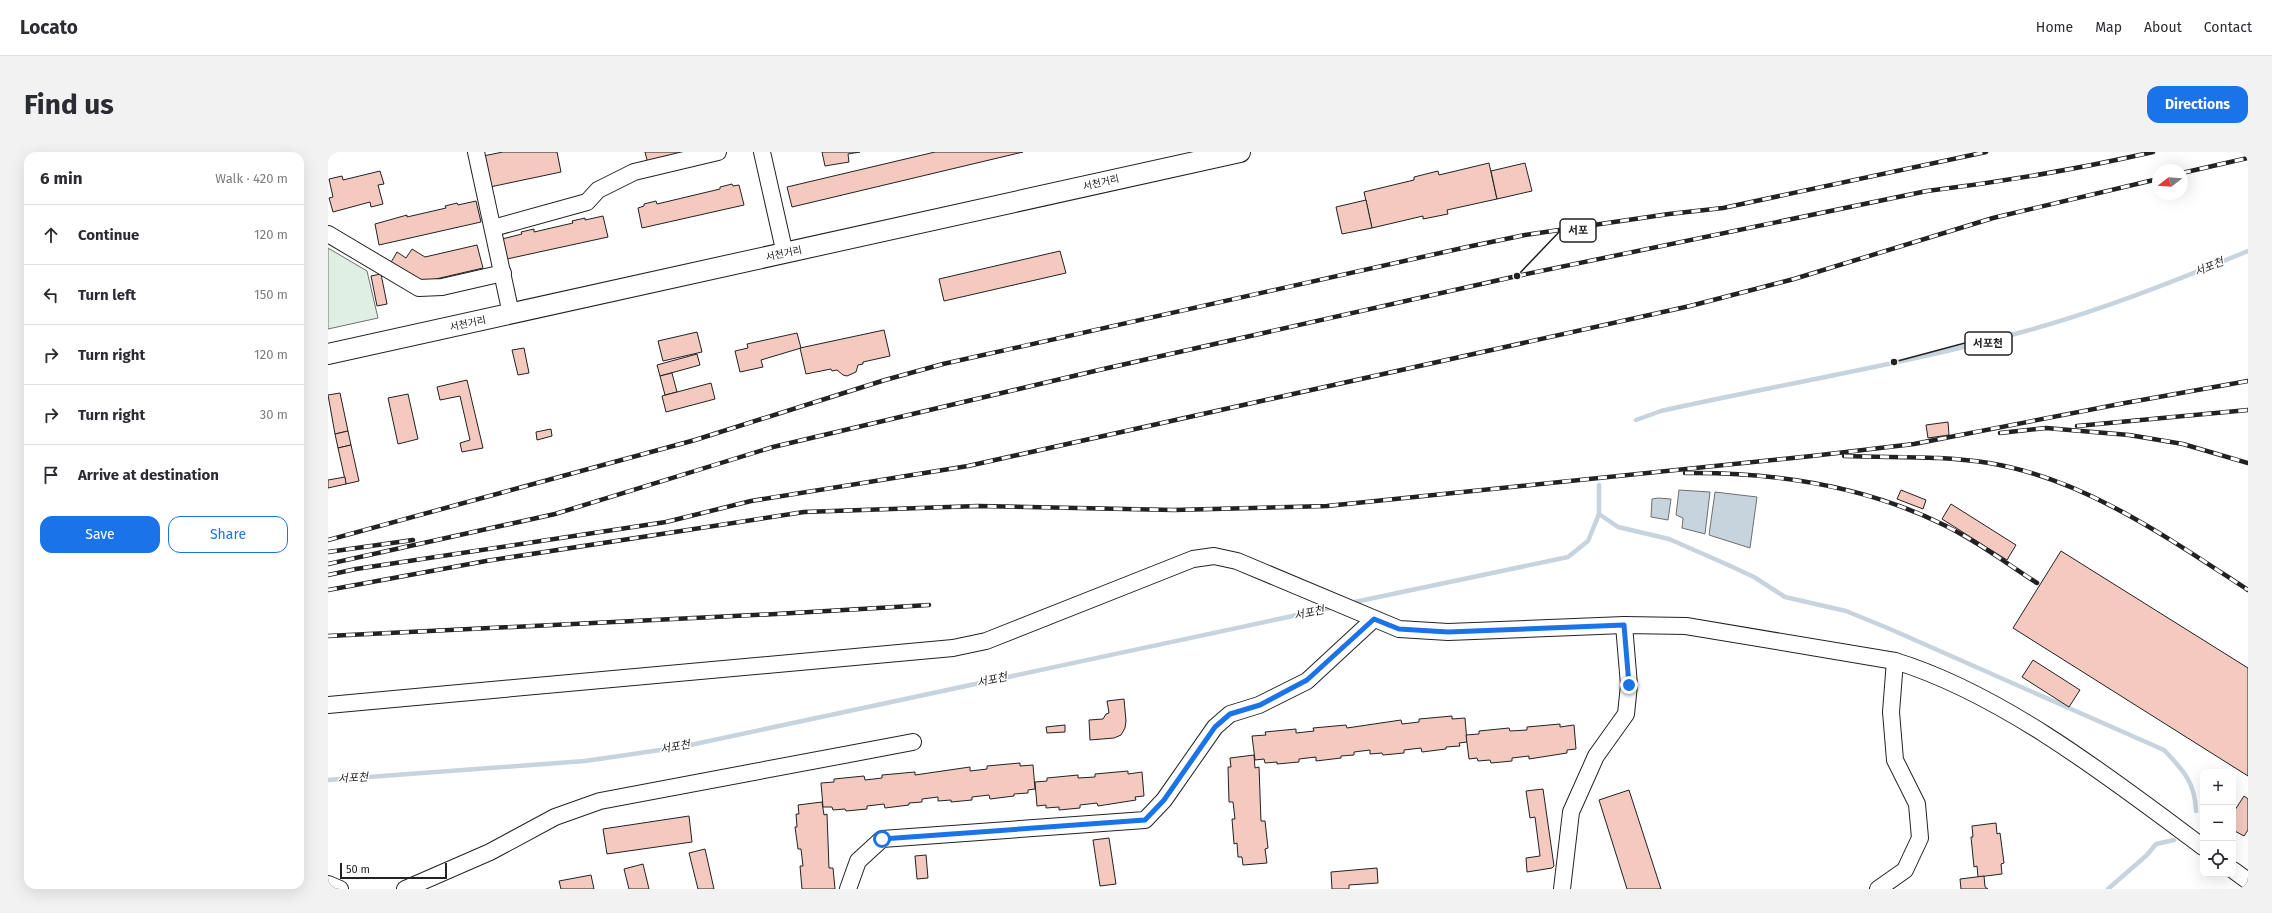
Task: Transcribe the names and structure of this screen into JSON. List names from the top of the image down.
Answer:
{
  "streets": {
    "main road": ["서천거리"]
  },
  "water": ["서포천"],
  "places": ["서포", "서포천"],
  "scale_bar": "50 m",
  "north": "left",
  "page": {
    "header": "Locato",
    "nav": [
      "Home",
      "Map",
      "About",
      "Contact"
    ],
    "buttons": [
      "Directions",
      ["Save", "Share"]
    ],
    "title": "Find us",
    "heading": ["6 min", "Walk · 420 m"],
    "list": [
      ["Continue", "120 m"],
      ["Turn left", "150 m"],
      ["Turn right", "120 m"],
      ["Turn right", "30 m"],
      "Arrive at destination"
    ],
    "map_buttons": ["+", "−"],
    "scale": "50 m"
  }
}
